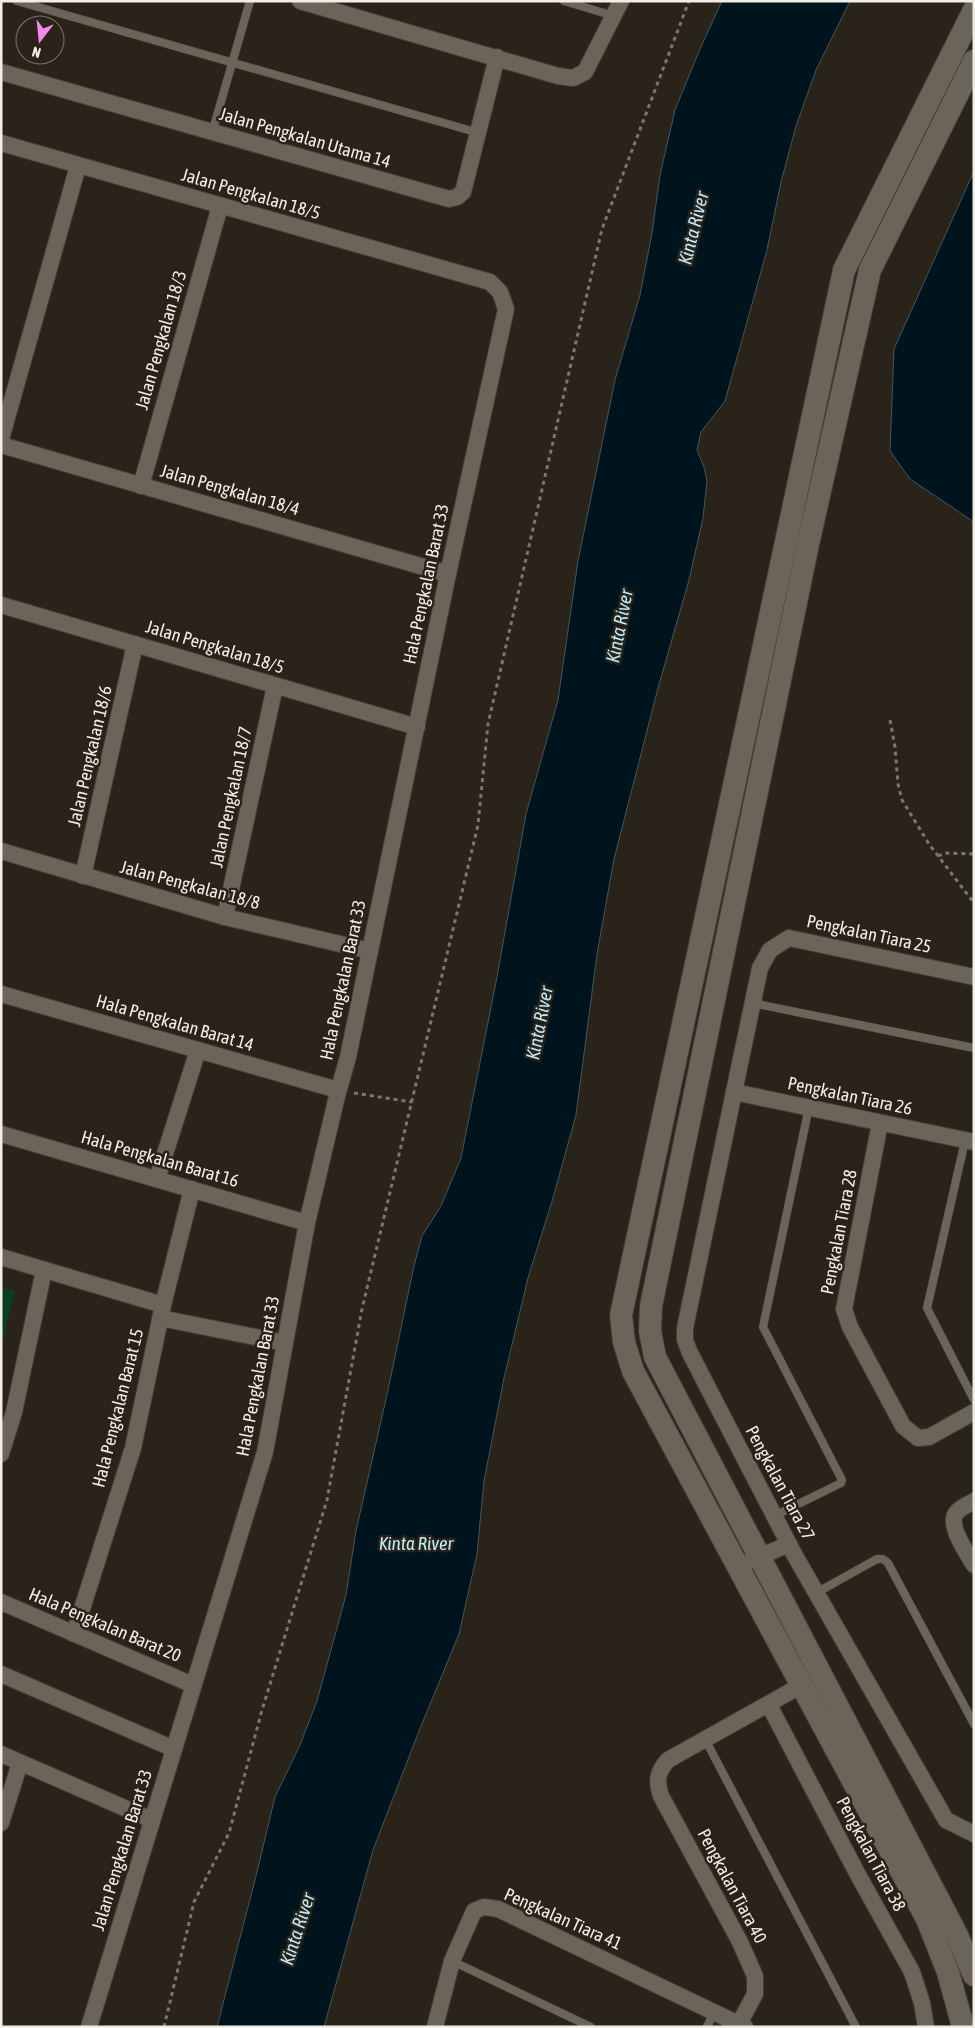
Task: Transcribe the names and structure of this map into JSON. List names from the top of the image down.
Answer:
{
  "streets": {
    "street": [
      "Jalan Pengkalan Utama 14",
      "Jalan Pengkalan 18/5",
      "Jalan Pengkalan 18/3",
      "Jalan Pengkalan 18/4",
      "Hala Pengkalan Barat 33",
      "Jalan Pengkalan 18/6",
      "Jalan Pengkalan 18/7",
      "Jalan Pengkalan 18/8",
      "Pengkalan Tiara 25",
      "Hala Pengkalan Barat 14",
      "Pengkalan Tiara 26",
      "Hala Pengkalan Barat 16",
      "Pengkalan Tiara 28",
      "Hala Pengkalan Barat 15",
      "Pengkalan Tiara 27",
      "Hala Pengkalan Barat 20",
      "Jalan Pengkalan Barat 33",
      "Pengkalan Tiara 38",
      "Pengkalan Tiara 40",
      "Pengkalan Tiara 41"
    ]
  },
  "crossings": [
    ["Jalan Pengkalan 18/5", "Jalan Pengkalan 18/3"],
    ["Jalan Pengkalan 18/5", "Hala Pengkalan Barat 33"],
    ["Jalan Pengkalan 18/5", "Jalan Pengkalan 18/6"],
    ["Jalan Pengkalan 18/5", "Jalan Pengkalan 18/7"],
    ["Jalan Pengkalan 18/3", "Jalan Pengkalan 18/4"],
    ["Jalan Pengkalan 18/4", "Hala Pengkalan Barat 33"],
    ["Hala Pengkalan Barat 33", "Jalan Pengkalan 18/8"],
    ["Hala Pengkalan Barat 33", "Hala Pengkalan Barat 14"],
    ["Hala Pengkalan Barat 33", "Hala Pengkalan Barat 16"],
    ["Hala Pengkalan Barat 33", "Hala Pengkalan Barat 20"],
    ["Hala Pengkalan Barat 33", "Jalan Pengkalan Barat 33"],
    ["Jalan Pengkalan 18/6", "Jalan Pengkalan 18/8"],
    ["Jalan Pengkalan 18/7", "Jalan Pengkalan 18/8"],
    ["Pengkalan Tiara 26", "Pengkalan Tiara 28"],
    ["Pengkalan Tiara 26", "Pengkalan Tiara 27"],
    ["Hala Pengkalan Barat 16", "Hala Pengkalan Barat 15"],
    ["Hala Pengkalan Barat 15", "Hala Pengkalan Barat 20"],
    ["Hala Pengkalan Barat 20", "Jalan Pengkalan Barat 33"],
    ["Pengkalan Tiara 40", "Pengkalan Tiara 41"]
  ],
  "water": ["Kinta River"],
  "north": "bottom"
}
